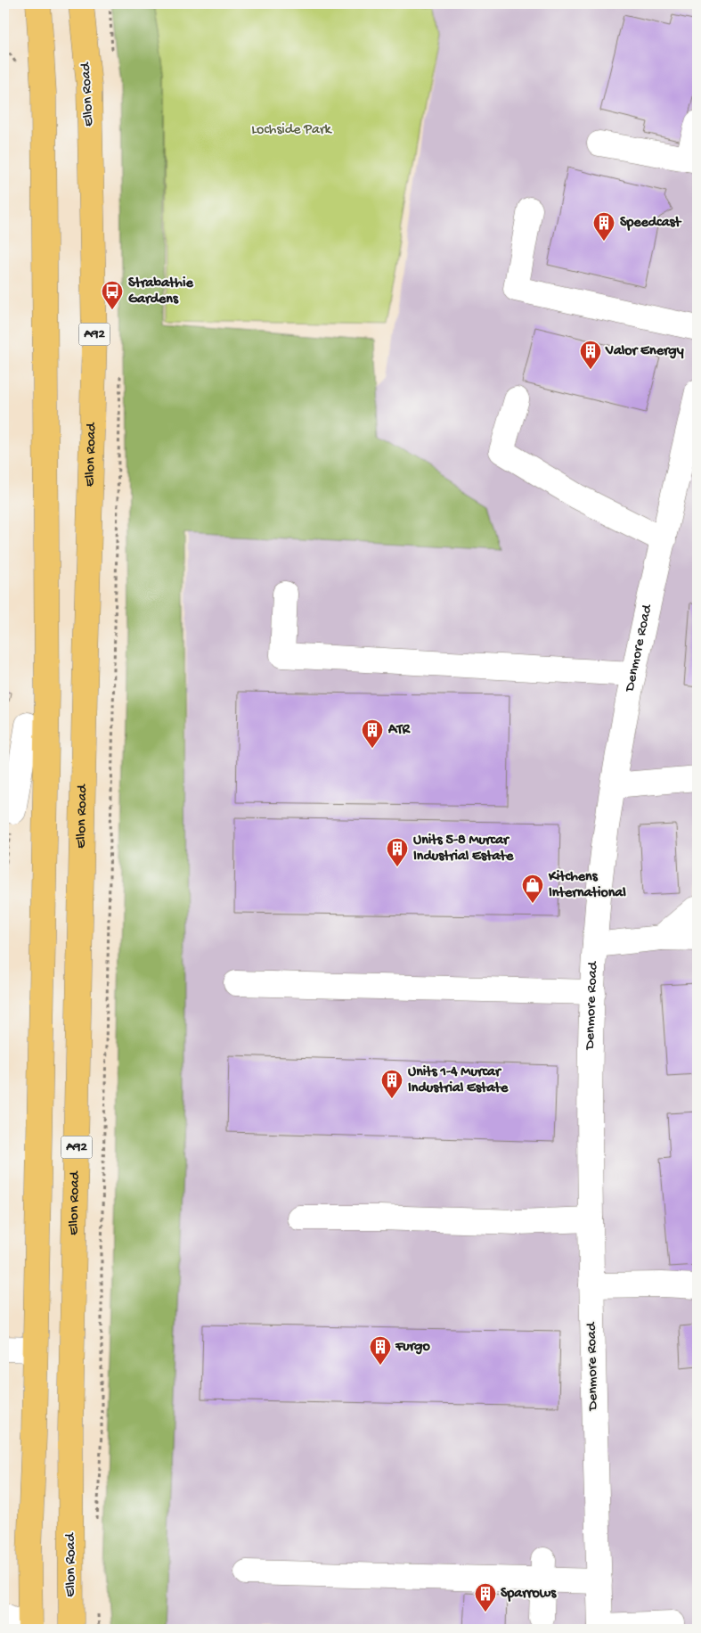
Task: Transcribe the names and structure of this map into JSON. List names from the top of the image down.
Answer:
{
  "streets": {
    "main road": ["Ellon Road", "A92"],
    "street": ["Denmore Road"]
  },
  "parks": ["Lochside Park"],
  "places": {
    "building": [
      "Speedcast",
      "Valor Energy",
      "ATR",
      "Units 5-8 Murcar Industrial Estate",
      "Units 1-4 Murcar Industrial Estate",
      "Furgo",
      "Sparrows"
    ],
    "bus stop": ["Strabathie Gardens"],
    "shop": ["Kitchens International"]
  }
}
